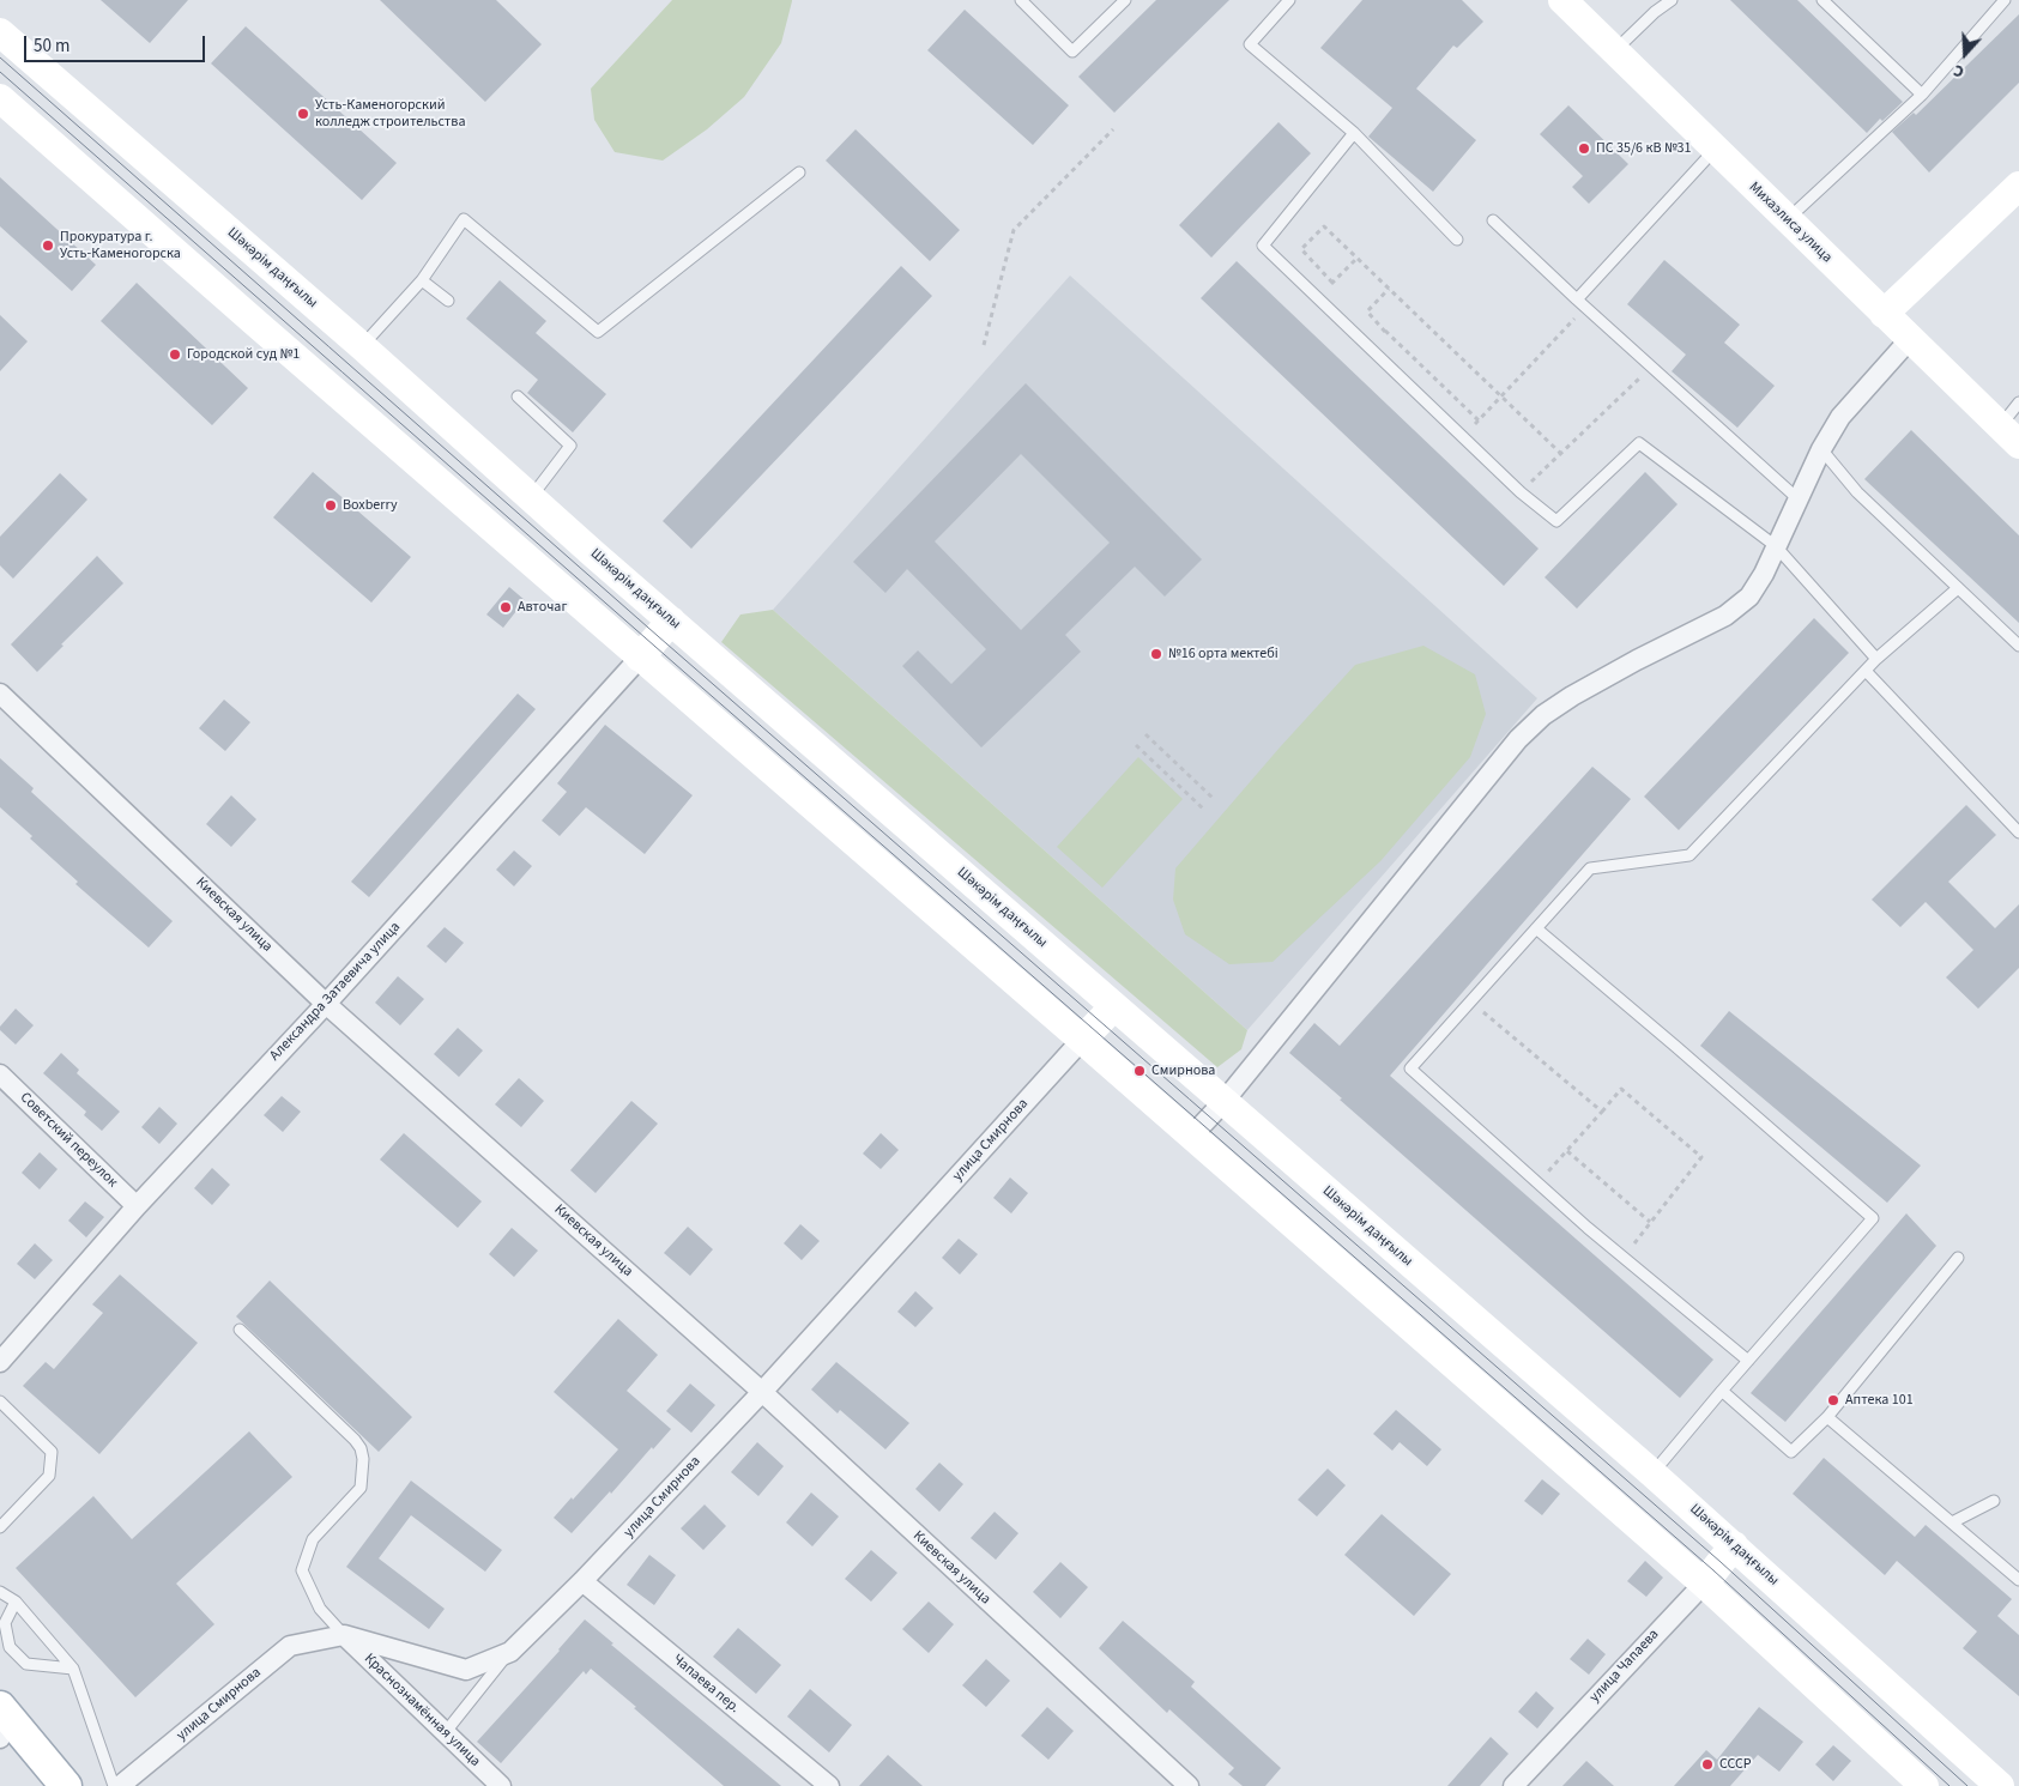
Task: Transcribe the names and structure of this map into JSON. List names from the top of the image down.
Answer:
{
  "streets": {
    "main road": [
      "Михаэлиса улица",
      "Шәкәрім даңғылы",
      "Александра Затаевича улица",
      "улица Смирнова",
      "улица Чапаева"
    ],
    "street": [
      "Киевская улица",
      "Советский переулок",
      "Чапаева пер.",
      "Краснознамённая улица"
    ]
  },
  "crossings": [
    ["Шәкәрім даңғылы", "Александра Затаевича улица"],
    ["Шәкәрім даңғылы", "улица Смирнова"],
    ["Шәкәрім даңғылы", "улица Чапаева"],
    ["Киевская улица", "Александра Затаевича улица"],
    ["Киевская улица", "улица Смирнова"],
    ["Александра Затаевича улица", "Советский переулок"],
    ["улица Смирнова", "Чапаева пер."],
    ["улица Смирнова", "Краснознамённая улица"]
  ],
  "places": [
    "Усть-Каменогорский колледж строительства",
    "ПС 35/6 кВ №31",
    "Прокуратура г. Усть-Каменогорска",
    "Городской суд №1",
    "Boxberry",
    "Авточаг",
    "№16 орта мектебі",
    "Смирнова",
    "Аптека 101",
    "СССР"
  ],
  "scale_bar": "50 m",
  "north": "bottom"
}
